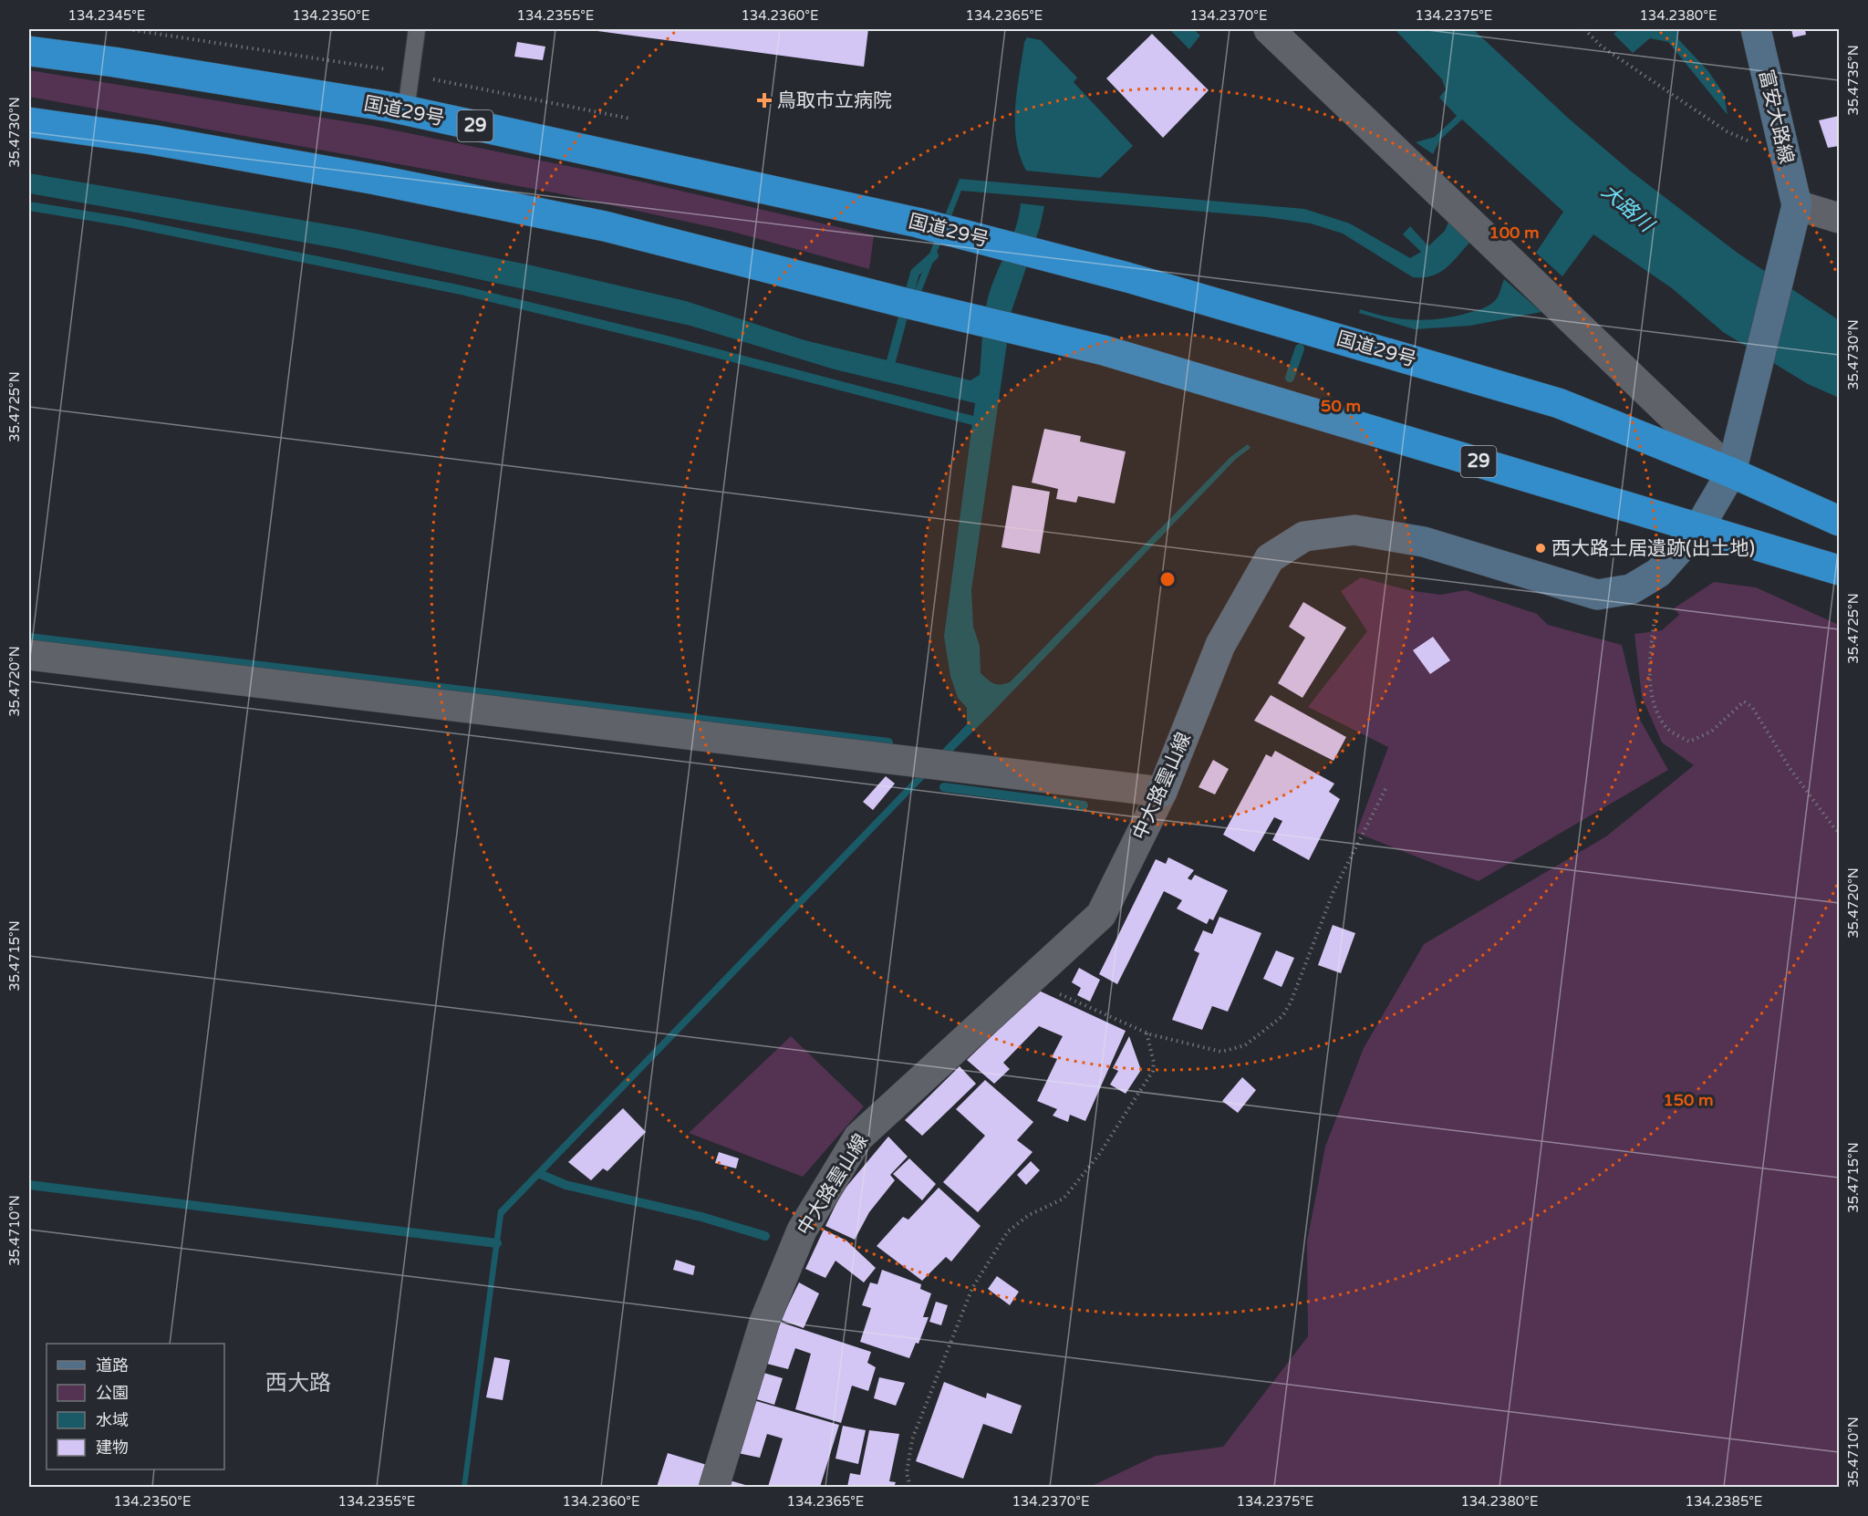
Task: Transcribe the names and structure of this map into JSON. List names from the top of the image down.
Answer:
{
  "streets": {
    "highway": ["国道29号", "29"],
    "street": ["富安大路線", "中大路雲山線"]
  },
  "crossings": [
    ["国道29号", "中大路雲山線"],
    ["富安大路線", "中大路雲山線"],
    ["29", "中大路雲山線"]
  ],
  "districts": ["西大路"],
  "water": ["大路川"],
  "places": {
    "health": ["鳥取市立病院"],
    "other": ["西大路土居遺跡(出土地)"]
  },
  "legend": [
    "道路",
    "公園",
    "水域",
    "建物"
  ],
  "coordinates": [
    "134.2345°E",
    "134.2350°E",
    "134.2355°E",
    "134.2360°E",
    "134.2365°E",
    "134.2370°E",
    "134.2375°E",
    "134.2380°E",
    "35.4735°N",
    "35.4730°N",
    "35.4725°N",
    "35.4720°N",
    "35.4715°N",
    "35.4710°N",
    "134.2385°E"
  ],
  "rings": ["100 m", "50 m", "150 m"]
}
